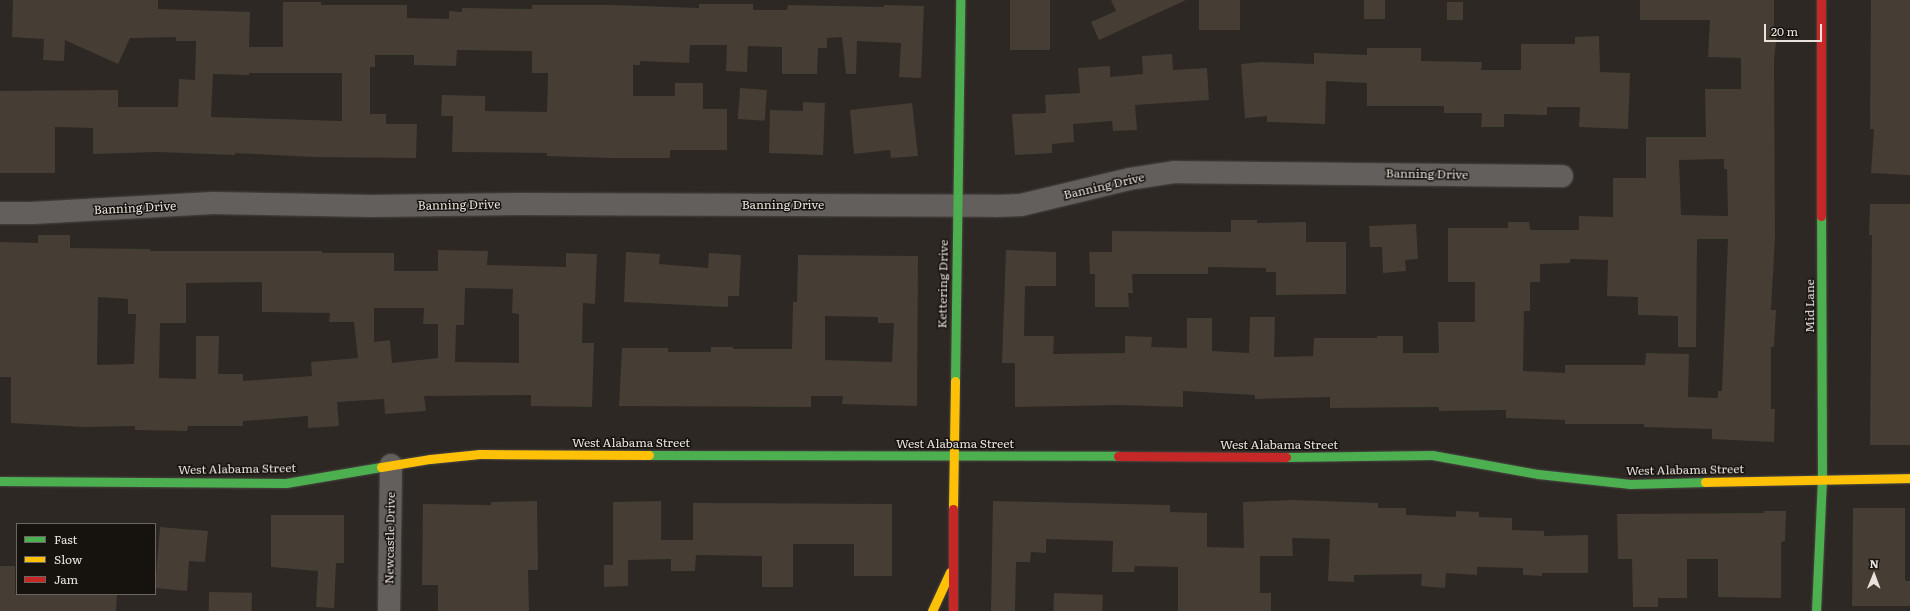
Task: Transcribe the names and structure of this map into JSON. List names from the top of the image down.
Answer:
{
  "streets": {
    "street": [
      "Banning Drive",
      "Kettering Drive",
      "Mid Lane",
      "West Alabama Street",
      "Newcastle Drive"
    ]
  },
  "crossings": [
    ["Banning Drive", "Kettering Drive"],
    ["Kettering Drive", "West Alabama Street"],
    ["Mid Lane", "West Alabama Street"],
    ["West Alabama Street", "Newcastle Drive"]
  ],
  "legend": ["Fast", "Slow", "Jam"],
  "scale_bar": "20 m",
  "north": "top"
}
